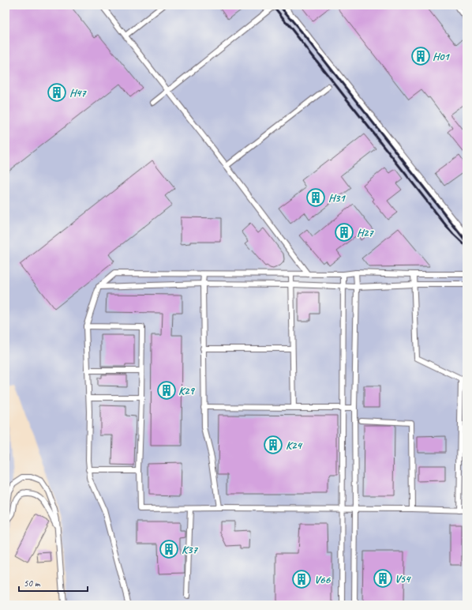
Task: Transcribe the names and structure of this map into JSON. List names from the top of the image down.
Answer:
{
  "places": {
    "building": [
      "H01",
      "H47",
      "H31",
      "H27",
      "K29",
      "K24",
      "K37",
      "V54",
      "V66"
    ]
  },
  "scale_bar": "50 m"
}
